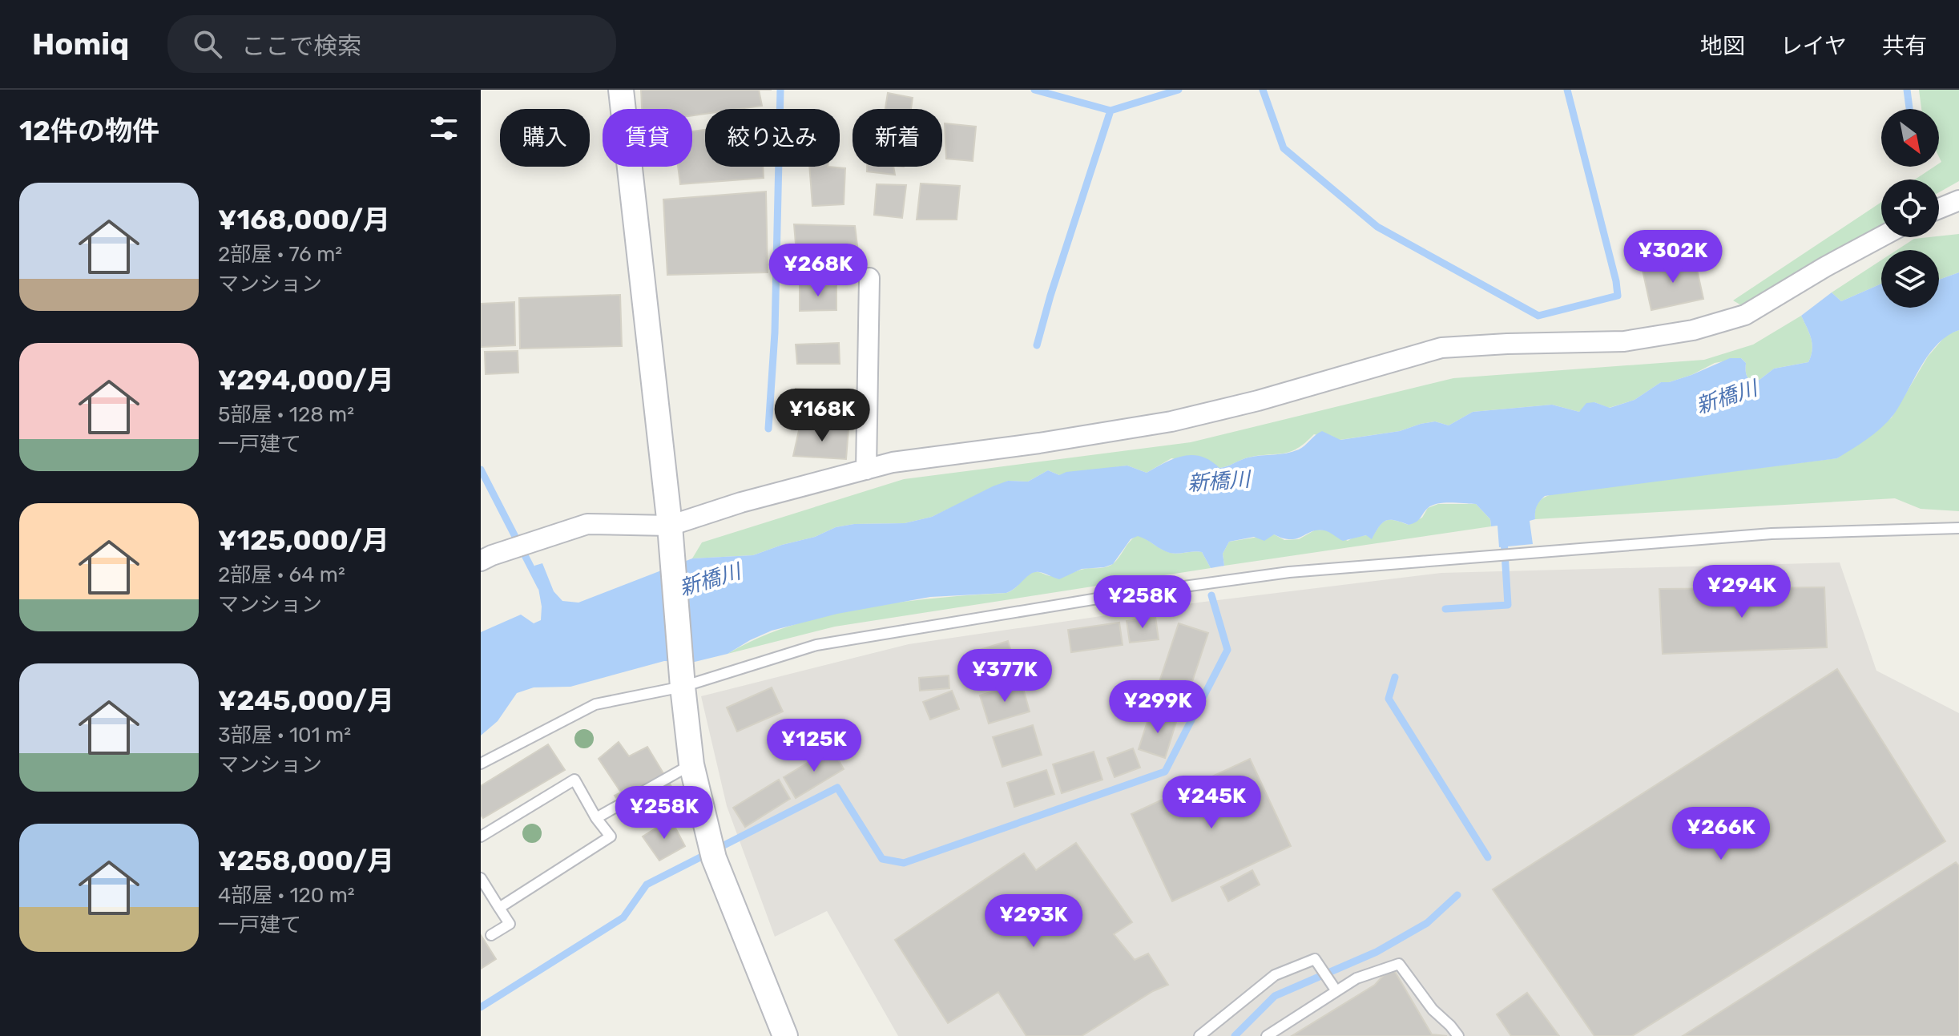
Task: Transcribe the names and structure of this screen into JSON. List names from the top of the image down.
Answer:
{
  "water": ["新橋川"],
  "north": "bottom right",
  "page": {
    "header": "Homiq",
    "search": "ここで検索",
    "nav": ["地図", "レイヤ", "共有"],
    "heading": "12件の物件",
    "chip": [
      "購入",
      "賃貸",
      "絞り込み",
      "新着"
    ],
    "list": [
      {
        "name": "¥168,000/月",
        "note": "2部屋 · 76 m² · マンション"
      },
      {
        "name": "¥294,000/月",
        "note": "5部屋 · 128 m² · 一戸建て"
      },
      {
        "name": "¥125,000/月",
        "note": "2部屋 · 64 m² · マンション"
      },
      {
        "name": "¥245,000/月",
        "note": "3部屋 · 101 m² · マンション"
      },
      {
        "name": "¥258,000/月",
        "note": "4部屋 · 120 m² · 一戸建て"
      }
    ],
    "price": [
      "¥302K",
      "¥268K",
      "¥168K",
      "¥294K",
      "¥258K",
      "¥377K",
      "¥299K",
      "¥125K",
      "¥245K",
      "¥258K",
      "¥266K",
      "¥293K"
    ]
  }
}
